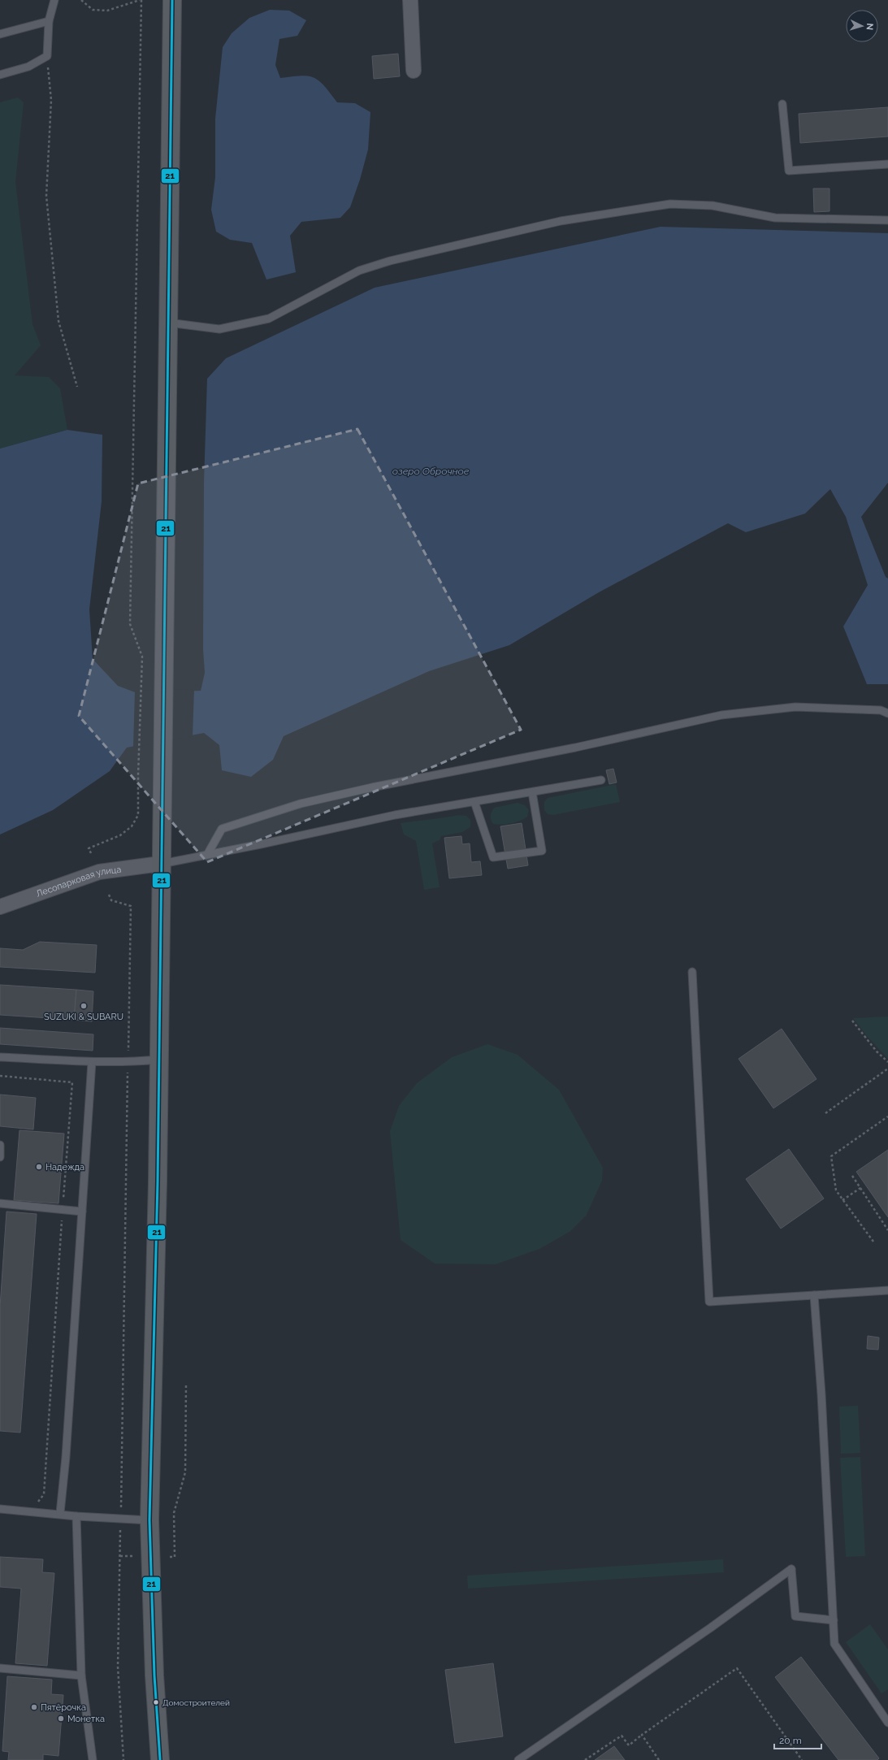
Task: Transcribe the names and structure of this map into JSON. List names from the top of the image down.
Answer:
{
  "streets": {
    "street": ["Лесопарковая улица"]
  },
  "water": ["озеро Оброчное"],
  "places": [
    "SUZUKI & SUBARU",
    "Надежда",
    "Домостроителей",
    "Пятёрочка",
    "Монетка"
  ],
  "lines": ["transit line 21"],
  "scale_bar": "20 m",
  "north": "right"
}
